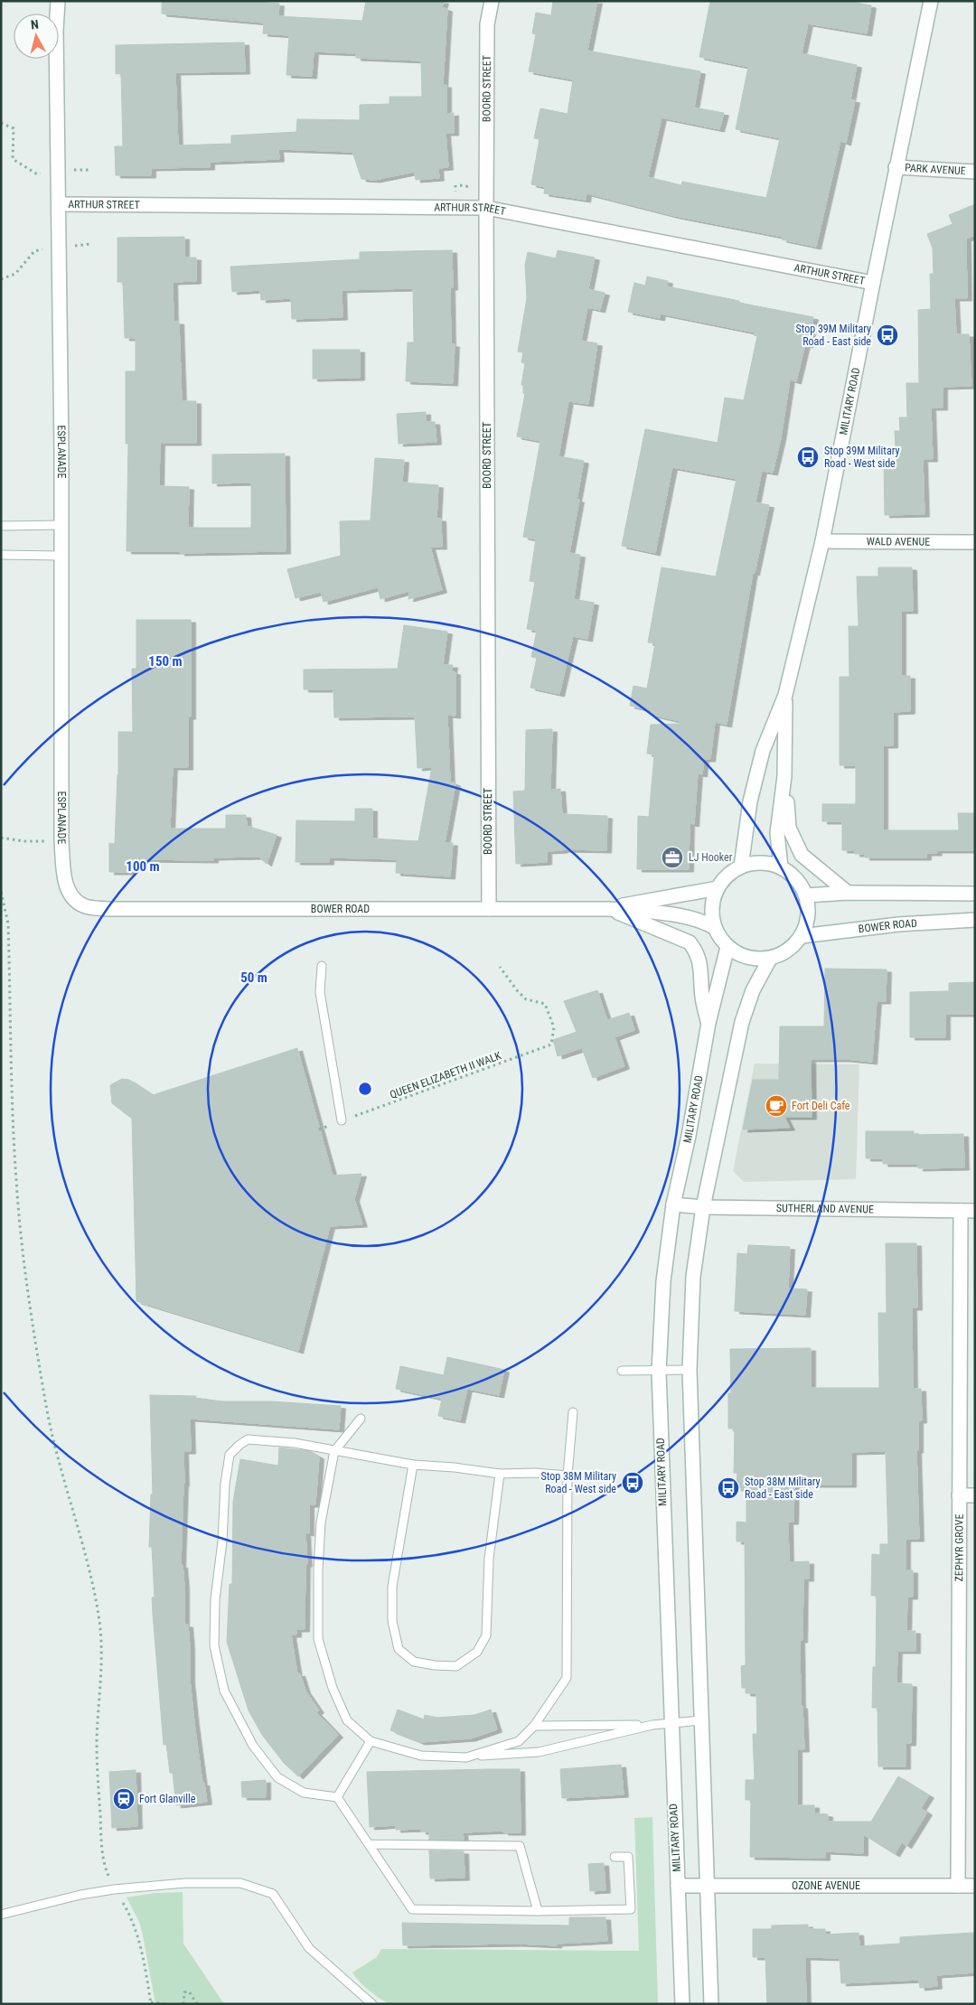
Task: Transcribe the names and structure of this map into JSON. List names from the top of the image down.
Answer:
{
  "streets": {
    "street": [
      "BOORD STREET",
      "PARK AVENUE",
      "ARTHUR STREET",
      "MILITARY ROAD",
      "ESPLANADE",
      "WALD AVENUE",
      "BOWER ROAD",
      "SUTHERLAND AVENUE",
      "ZEPHYR GROVE",
      "OZONE AVENUE"
    ],
    "path": ["QUEEN ELIZABETH II WALK"]
  },
  "crossings": [
    ["BOORD STREET", "ARTHUR STREET"],
    ["BOORD STREET", "BOWER ROAD"],
    ["PARK AVENUE", "MILITARY ROAD"],
    ["ARTHUR STREET", "MILITARY ROAD"],
    ["ARTHUR STREET", "ESPLANADE"],
    ["MILITARY ROAD", "WALD AVENUE"],
    ["MILITARY ROAD", "BOWER ROAD"],
    ["MILITARY ROAD", "SUTHERLAND AVENUE"],
    ["MILITARY ROAD", "OZONE AVENUE"],
    ["ESPLANADE", "BOWER ROAD"],
    ["SUTHERLAND AVENUE", "ZEPHYR GROVE"],
    ["ZEPHYR GROVE", "OZONE AVENUE"]
  ],
  "places": {
    "bus stop": [
      "Stop 39M Military Road - East side",
      "Stop 39M Military Road - West side",
      "Stop 38M Military Road - West side",
      "Stop 38M Military Road - East side"
    ],
    "office": ["LJ Hooker"],
    "cafe": ["Fort Deli Cafe"],
    "station": ["Fort Glanville"]
  },
  "north": "top",
  "rings": ["150 m", "100 m", "50 m"]
}
